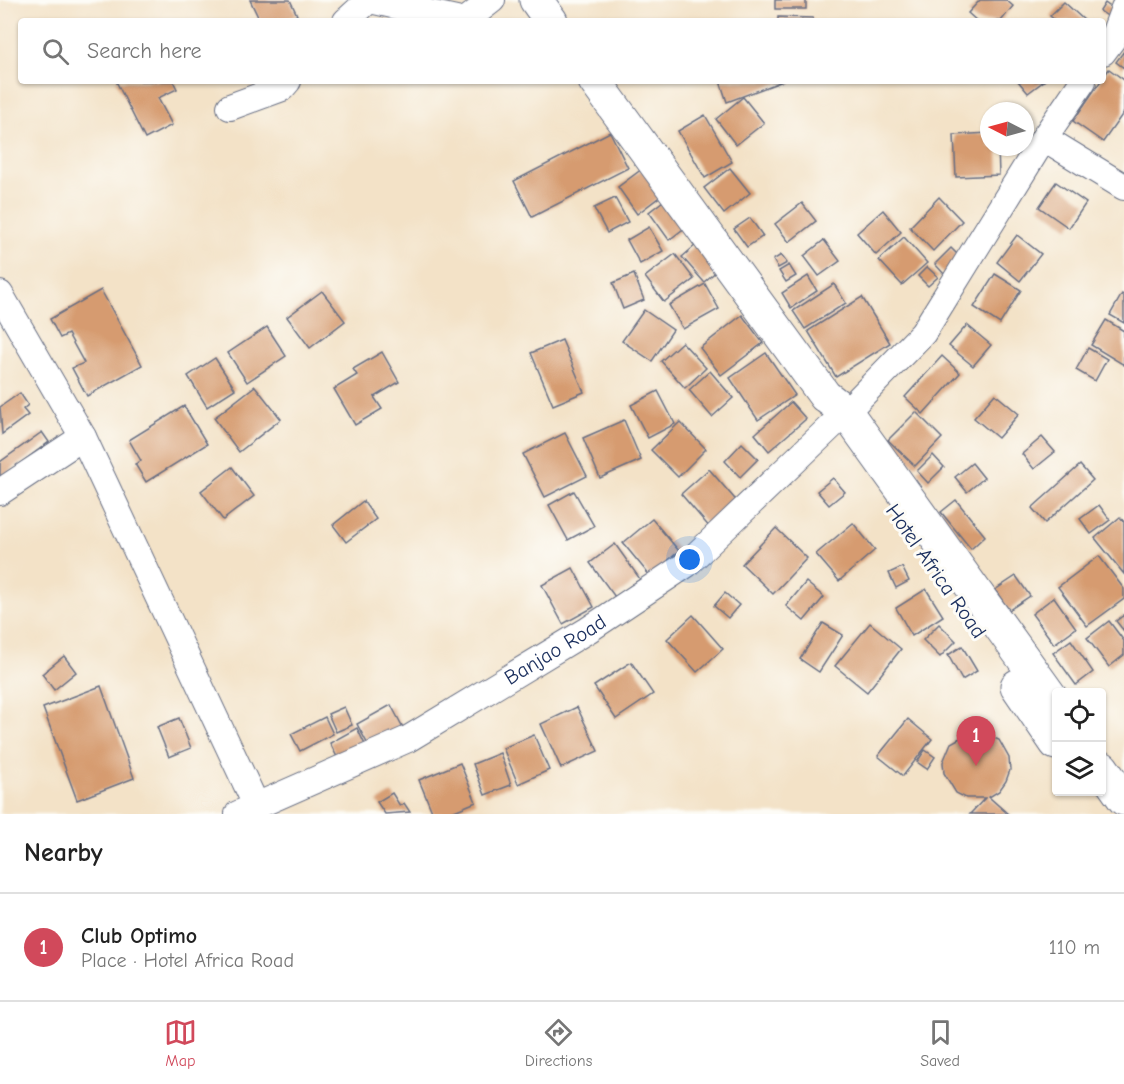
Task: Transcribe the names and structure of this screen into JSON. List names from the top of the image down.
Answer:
{
  "streets": {
    "street": ["Hotel Africa Road", "Banjao Road"]
  },
  "crossings": [
    ["Hotel Africa Road", "Banjao Road"]
  ],
  "north": "left",
  "page": {
    "search": "Search here",
    "pins": "1",
    "heading": "Nearby",
    "list": [
      {
        "mark": "1",
        "name": "Club Optimo",
        "note": "Place · Hotel Africa Road",
        "value": "110 m"
      }
    ],
    "nav": ["Map", "Directions", "Saved"]
  }
}
